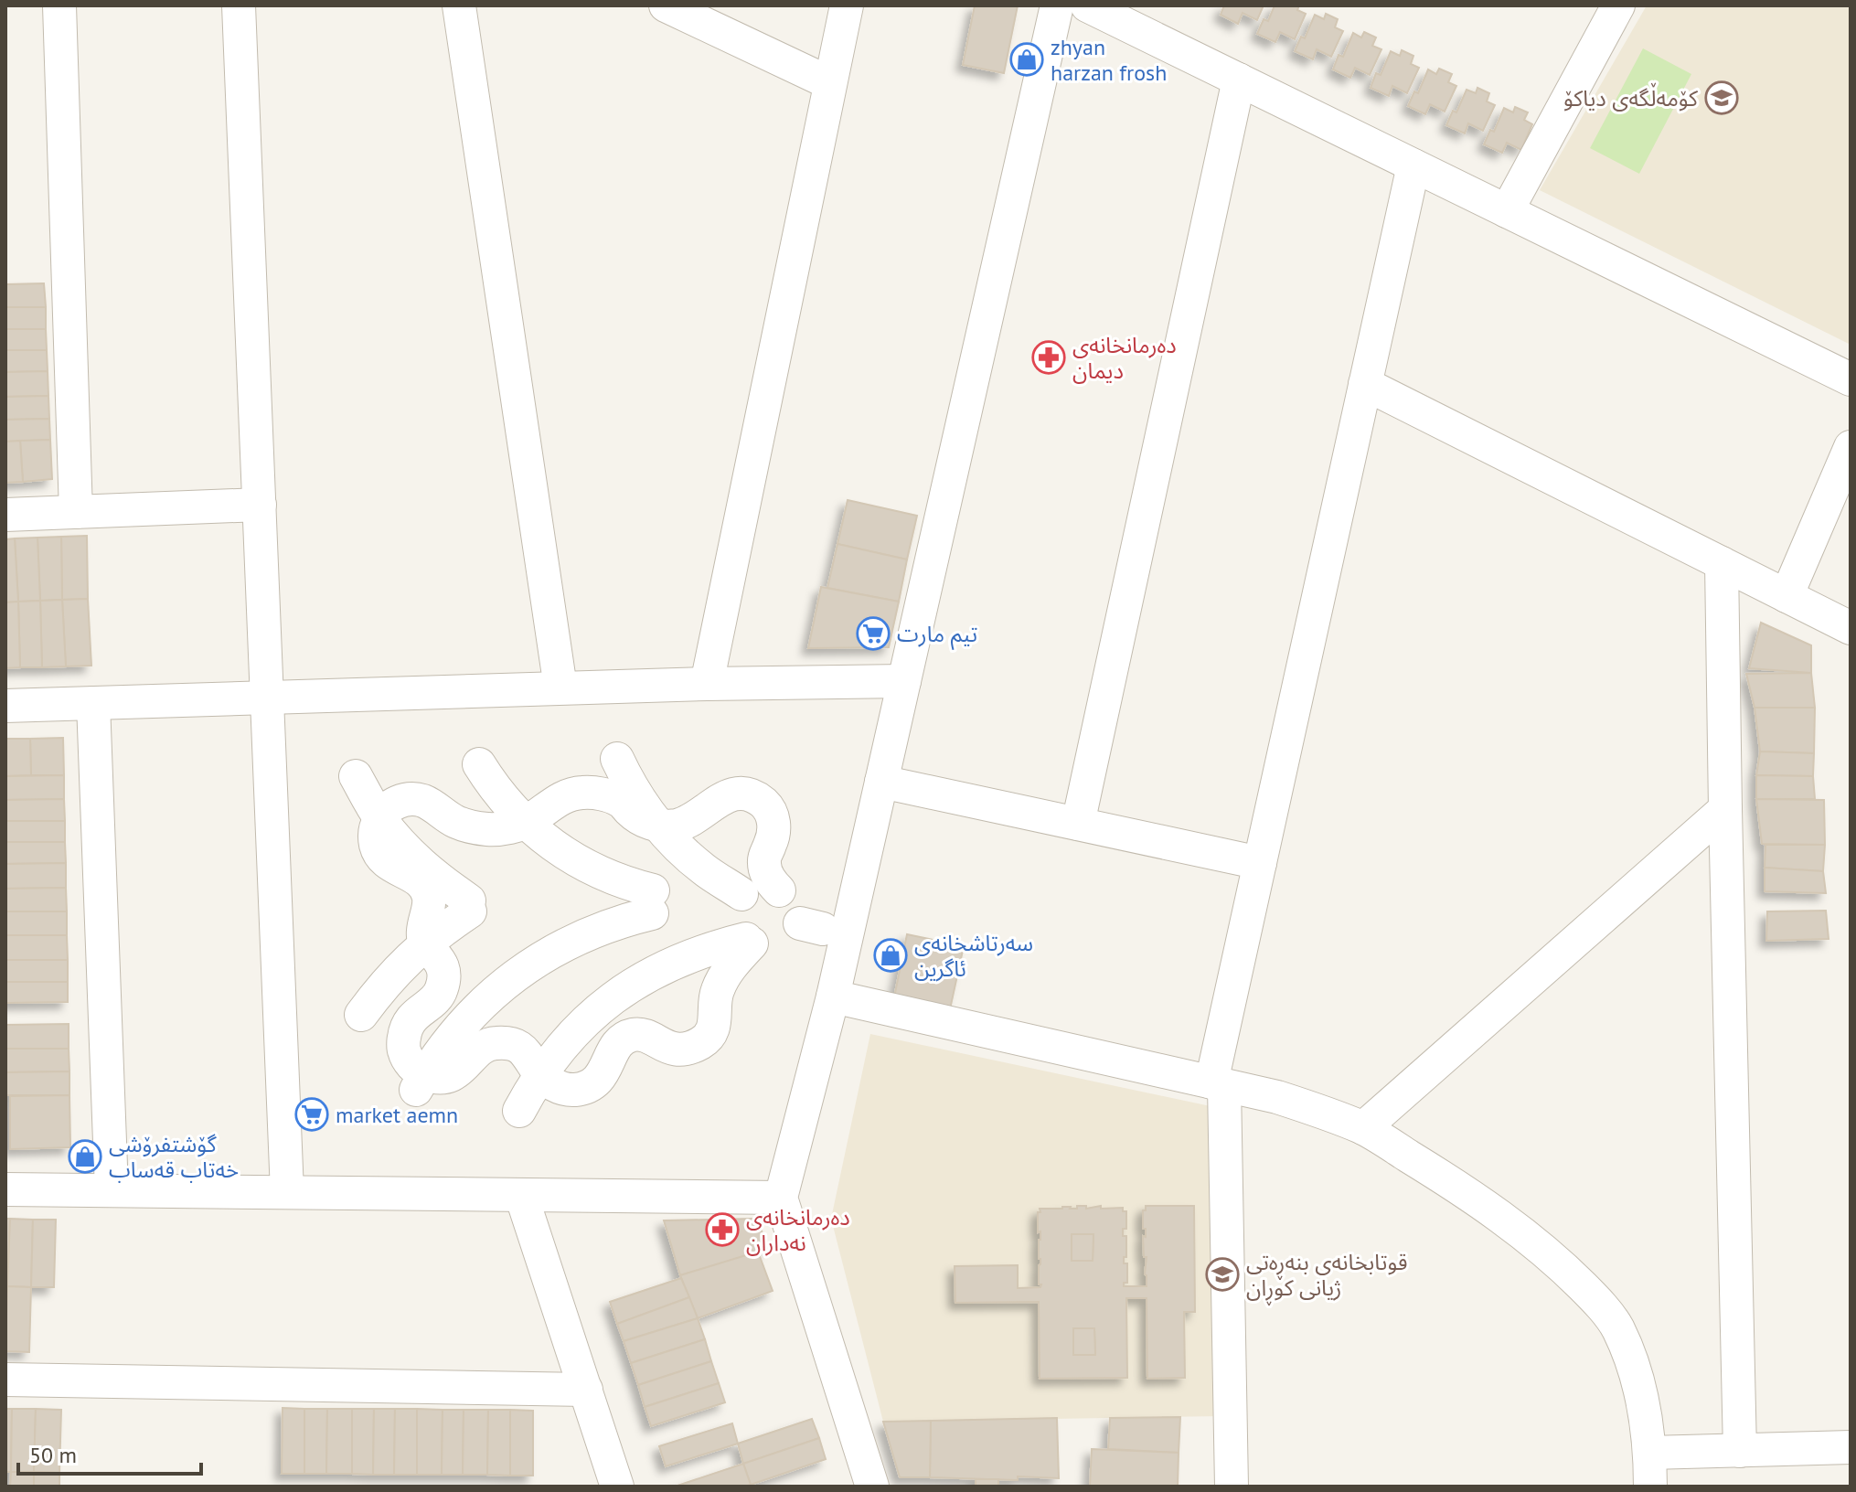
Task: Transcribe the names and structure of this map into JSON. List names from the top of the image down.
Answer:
{
  "places": {
    "shop": ["zhyan harzan frosh", "سەرتاشخانەی ئاگرین", "گۆشتفرۆشی خەتاب قەساب"],
    "school or university": ["کۆمەڵگەی دیاکۆ", "قوتابخانەی بنەڕەتی ژیانی کوڕان"],
    "pharmacy": ["دەرمانخانەی دیمان", "دەرمانخانەی نەداران"],
    "supermarket": ["تیم مارت", "market aemn"]
  },
  "scale_bar": "50 m"
}
